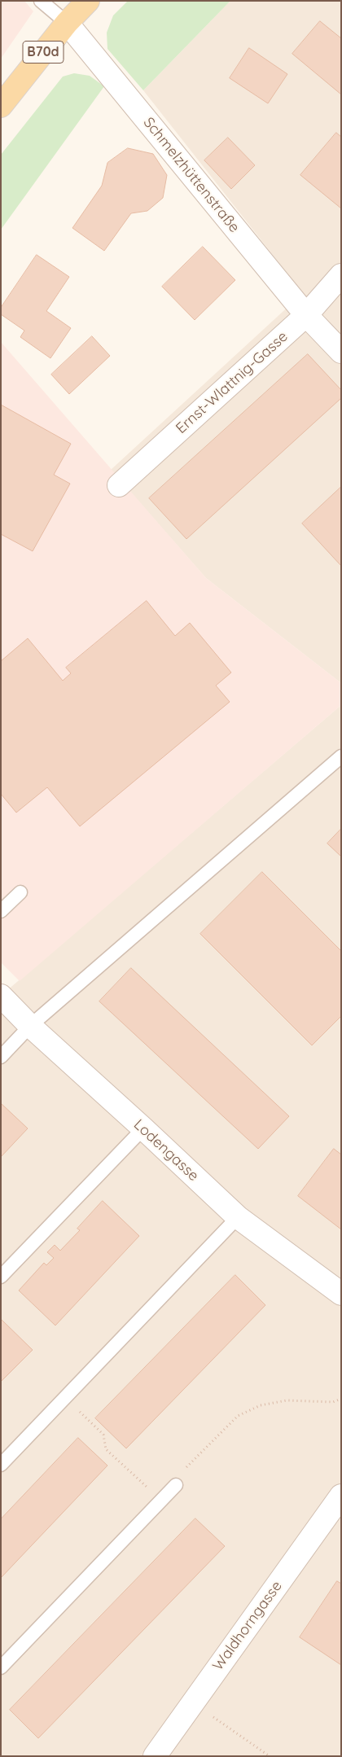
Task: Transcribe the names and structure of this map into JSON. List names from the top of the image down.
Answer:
{
  "streets": {
    "main road": ["B70d"],
    "street": [
      "Schmelzhüttenstraße",
      "Ernst-Wlattnig-Gasse",
      "Lodengasse",
      "Waldhorngasse"
    ]
  },
  "crossings": [
    ["B70d", "Schmelzhüttenstraße"],
    ["Schmelzhüttenstraße", "Ernst-Wlattnig-Gasse"]
  ]
}
